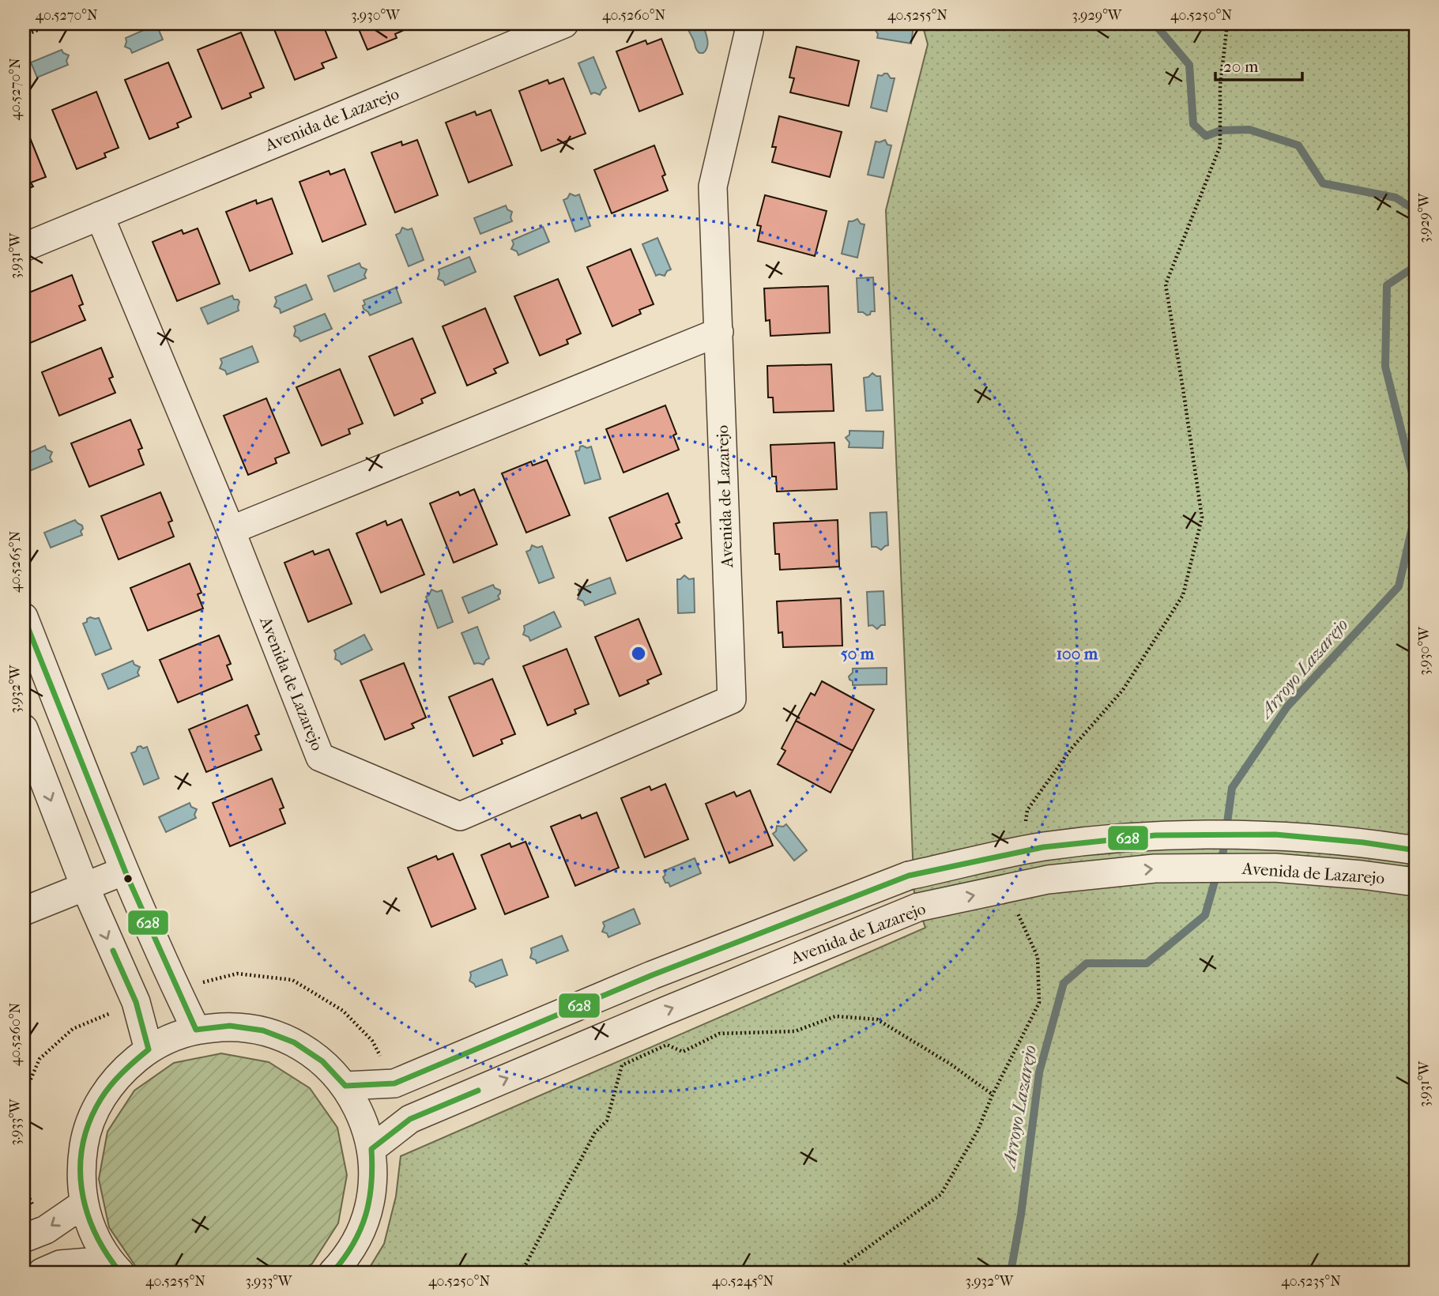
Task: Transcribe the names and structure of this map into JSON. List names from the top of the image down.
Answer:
{
  "streets": {
    "street": ["Avenida de Lazarejo"]
  },
  "water": ["Arroyo Lazarejo"],
  "lines": ["transit line 628"],
  "scale_bar": "20 m",
  "coordinates": [
    "40.5270°N",
    "3.930°W",
    "40.5260°N",
    "40.5255°N",
    "3.929°W",
    "40.5250°N",
    "3.931°W",
    "40.5265°N",
    "3.932°W",
    "3.933°W",
    "40.5245°N",
    "40.5235°N"
  ],
  "rings": ["50 m", "100 m"]
}
